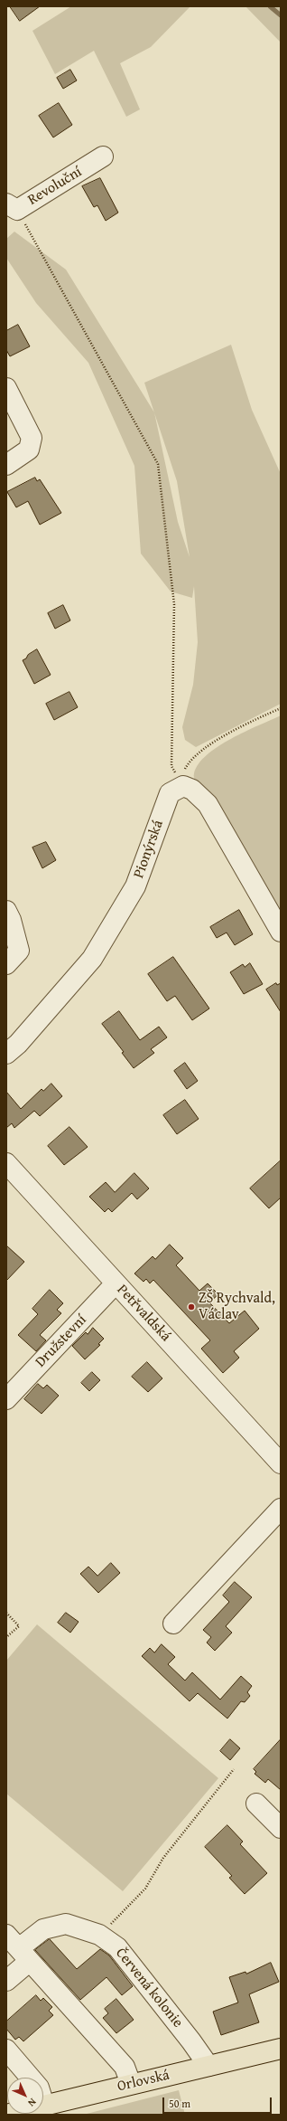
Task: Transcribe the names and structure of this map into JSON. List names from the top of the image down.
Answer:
{
  "streets": {
    "main road": ["Orlovská"],
    "street": [
      "Revoluční",
      "Pionýrská",
      "Petřvaldská",
      "Družstevní",
      "Červená kolonie"
    ]
  },
  "crossings": [
    ["Petřvaldská", "Družstevní"],
    ["Červená kolonie", "Orlovská"]
  ],
  "places": ["ZŠ Rychvald, Václav"],
  "scale_bar": "50 m",
  "north": "bottom right"
}
